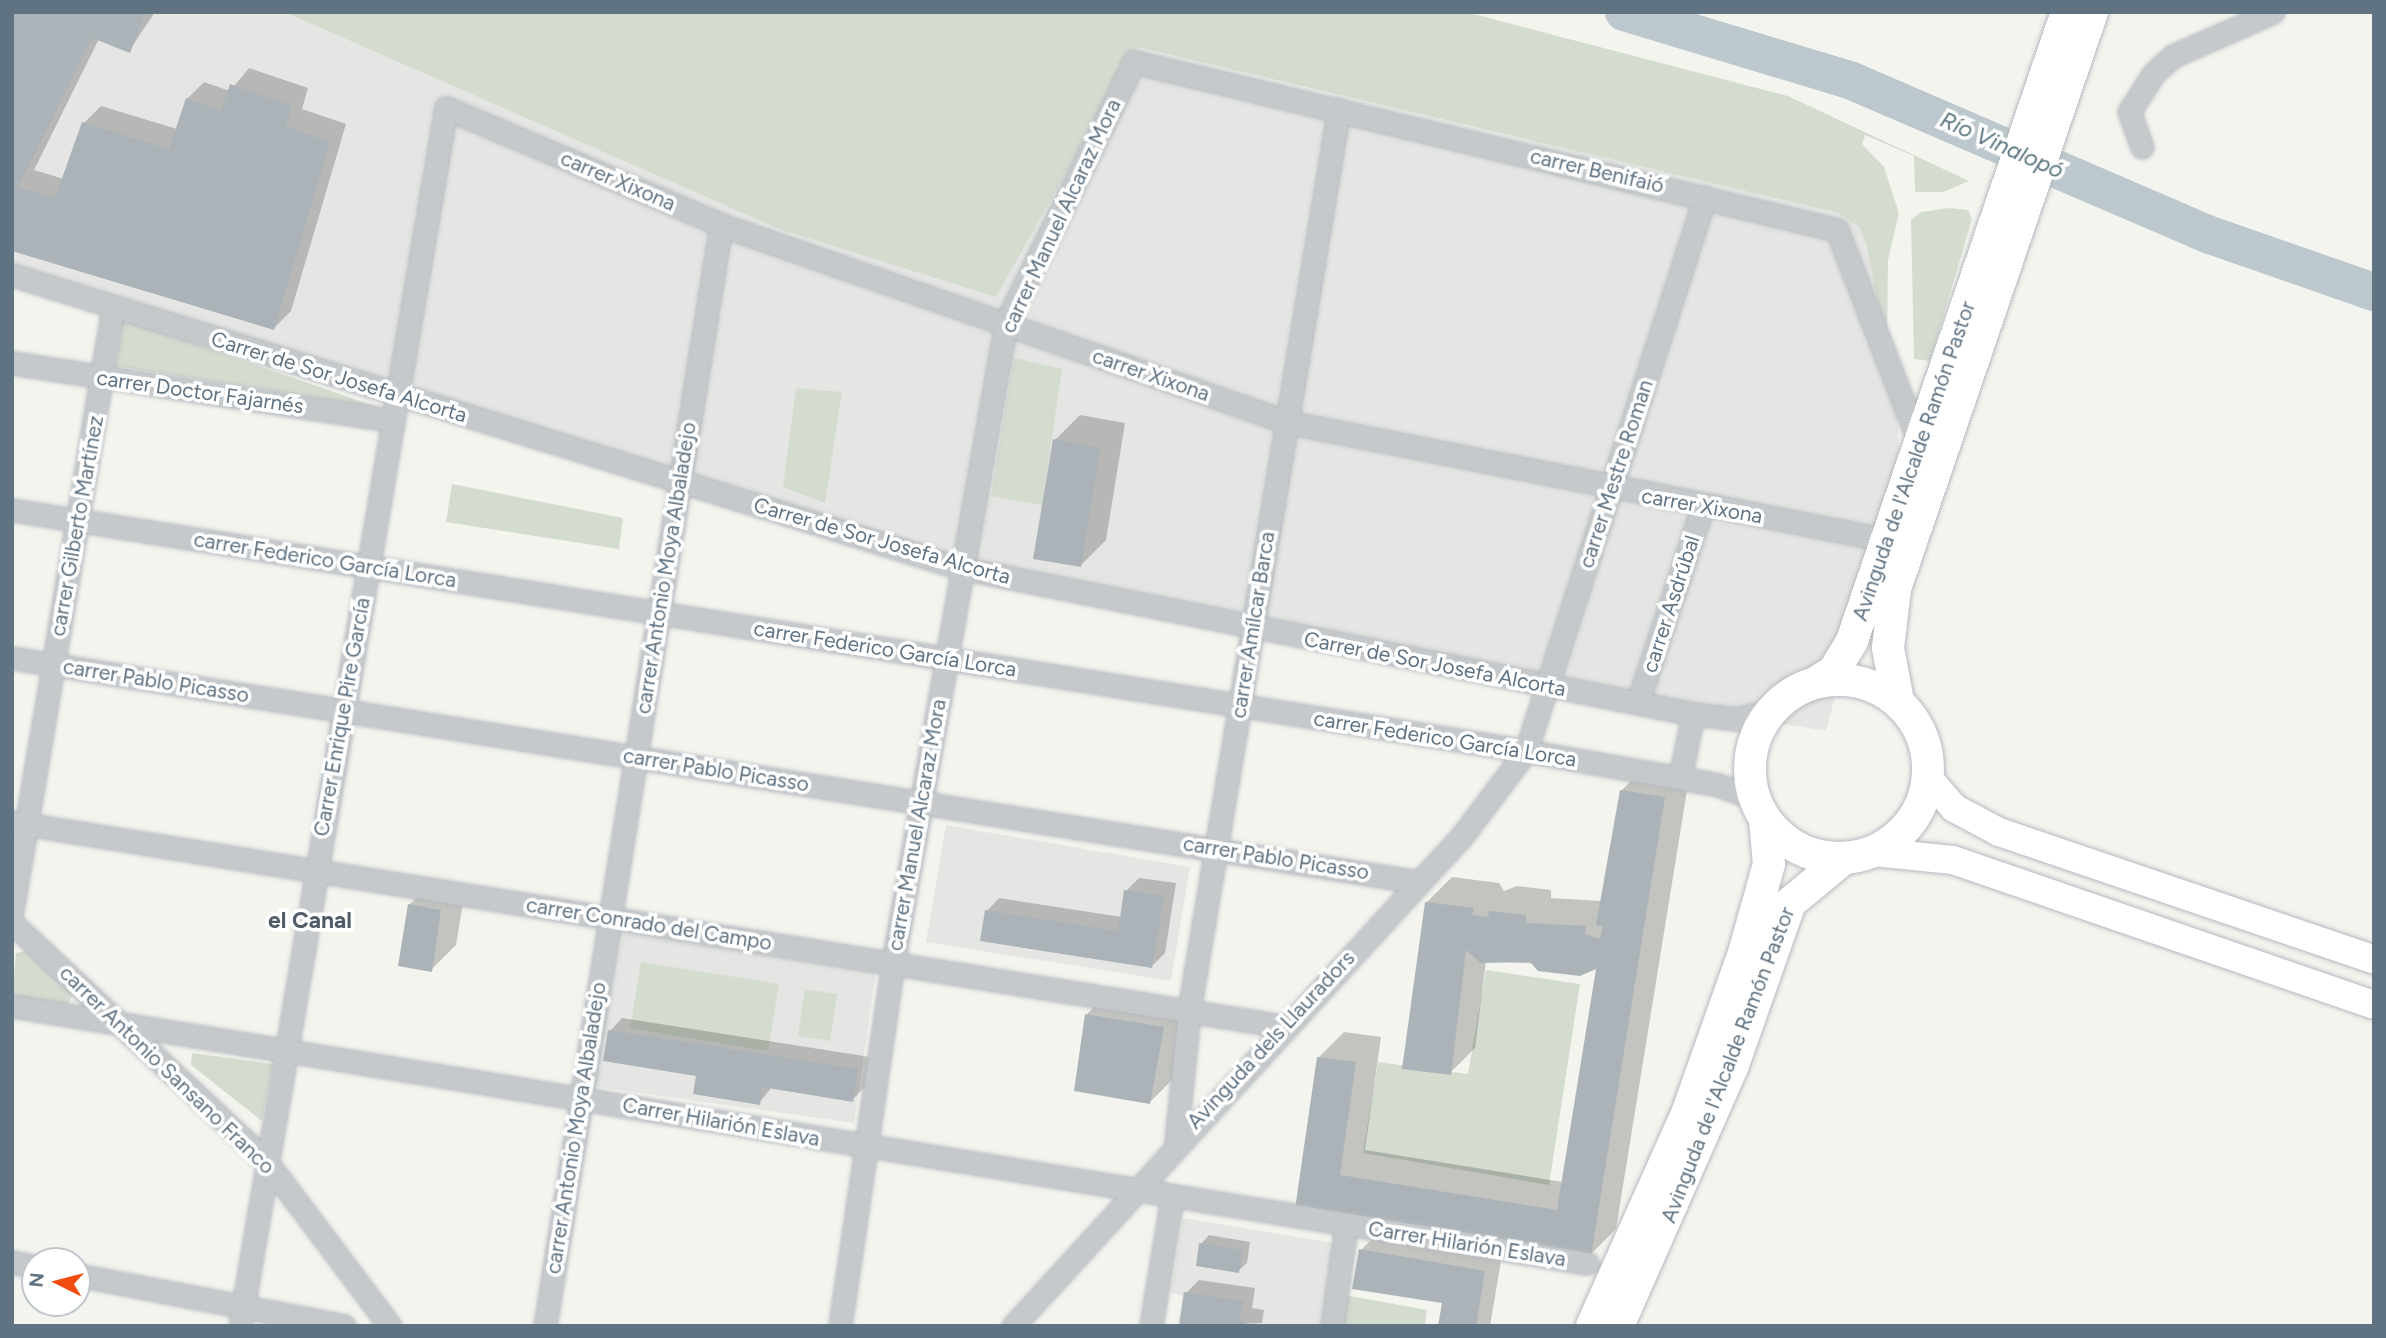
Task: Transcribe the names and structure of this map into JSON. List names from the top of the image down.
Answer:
{
  "streets": {
    "main road": ["Avinguda de l'Alcalde Ramón Pastor"],
    "street": [
      "carrer Benifaió",
      "carrer Xixona",
      "carrer Manuel Alcaraz Mora",
      "Carrer de Sor Josefa Alcorta",
      "carrer Doctor Fajarnés",
      "carrer Mestre Roman",
      "carrer Gilberto Martínez",
      "carrer Federico García Lorca",
      "carrer Antonio Moya Albaladejo",
      "carrer Asdrúbal",
      "carrer Amílcar Barca",
      "carrer Pablo Picasso",
      "Carrer Enrique Pire García",
      "carrer Conrado del Campo",
      "Avinguda dels Llauradors",
      "carrer Antonio Sansano Franco",
      "Carrer Hilarión Eslava"
    ]
  },
  "crossings": [
    ["carrer Benifaió", "carrer Manuel Alcaraz Mora"],
    ["carrer Benifaió", "Avinguda de l'Alcalde Ramón Pastor"],
    ["carrer Benifaió", "carrer Mestre Roman"],
    ["carrer Benifaió", "carrer Amílcar Barca"],
    ["carrer Xixona", "carrer Manuel Alcaraz Mora"],
    ["carrer Xixona", "Avinguda de l'Alcalde Ramón Pastor"],
    ["carrer Xixona", "carrer Mestre Roman"],
    ["carrer Xixona", "carrer Antonio Moya Albaladejo"],
    ["carrer Xixona", "carrer Asdrúbal"],
    ["carrer Xixona", "carrer Amílcar Barca"],
    ["carrer Xixona", "Carrer Enrique Pire García"],
    ["carrer Manuel Alcaraz Mora", "Carrer de Sor Josefa Alcorta"],
    ["carrer Manuel Alcaraz Mora", "carrer Federico García Lorca"],
    ["carrer Manuel Alcaraz Mora", "carrer Pablo Picasso"],
    ["carrer Manuel Alcaraz Mora", "carrer Conrado del Campo"],
    ["carrer Manuel Alcaraz Mora", "Carrer Hilarión Eslava"],
    ["Carrer de Sor Josefa Alcorta", "Avinguda de l'Alcalde Ramón Pastor"],
    ["Carrer de Sor Josefa Alcorta", "carrer Mestre Roman"],
    ["Carrer de Sor Josefa Alcorta", "carrer Gilberto Martínez"],
    ["Carrer de Sor Josefa Alcorta", "carrer Federico García Lorca"],
    ["Carrer de Sor Josefa Alcorta", "carrer Antonio Moya Albaladejo"],
    ["Carrer de Sor Josefa Alcorta", "carrer Asdrúbal"],
    ["Carrer de Sor Josefa Alcorta", "carrer Amílcar Barca"],
    ["Carrer de Sor Josefa Alcorta", "Carrer Enrique Pire García"],
    ["carrer Doctor Fajarnés", "carrer Gilberto Martínez"],
    ["carrer Doctor Fajarnés", "Carrer Enrique Pire García"],
    ["Avinguda de l'Alcalde Ramón Pastor", "carrer Federico García Lorca"],
    ["carrer Mestre Roman", "carrer Federico García Lorca"],
    ["carrer Mestre Roman", "Avinguda dels Llauradors"],
    ["carrer Gilberto Martínez", "carrer Federico García Lorca"],
    ["carrer Gilberto Martínez", "carrer Pablo Picasso"],
    ["carrer Gilberto Martínez", "carrer Conrado del Campo"],
    ["carrer Federico García Lorca", "carrer Antonio Moya Albaladejo"],
    ["carrer Federico García Lorca", "carrer Amílcar Barca"],
    ["carrer Federico García Lorca", "Carrer Enrique Pire García"],
    ["carrer Federico García Lorca", "Avinguda dels Llauradors"],
    ["carrer Antonio Moya Albaladejo", "carrer Pablo Picasso"],
    ["carrer Antonio Moya Albaladejo", "carrer Conrado del Campo"],
    ["carrer Antonio Moya Albaladejo", "Carrer Hilarión Eslava"],
    ["carrer Amílcar Barca", "carrer Pablo Picasso"],
    ["carrer Amílcar Barca", "carrer Conrado del Campo"],
    ["carrer Amílcar Barca", "Avinguda dels Llauradors"],
    ["carrer Pablo Picasso", "Carrer Enrique Pire García"],
    ["carrer Pablo Picasso", "Avinguda dels Llauradors"],
    ["Carrer Enrique Pire García", "carrer Conrado del Campo"],
    ["Carrer Enrique Pire García", "carrer Antonio Sansano Franco"],
    ["Carrer Enrique Pire García", "Carrer Hilarión Eslava"],
    ["carrer Conrado del Campo", "Avinguda dels Llauradors"],
    ["Avinguda dels Llauradors", "Carrer Hilarión Eslava"],
    ["carrer Antonio Sansano Franco", "Carrer Hilarión Eslava"]
  ],
  "districts": ["el Canal"],
  "water": ["Río Vinalopó"],
  "north": "left"
}
